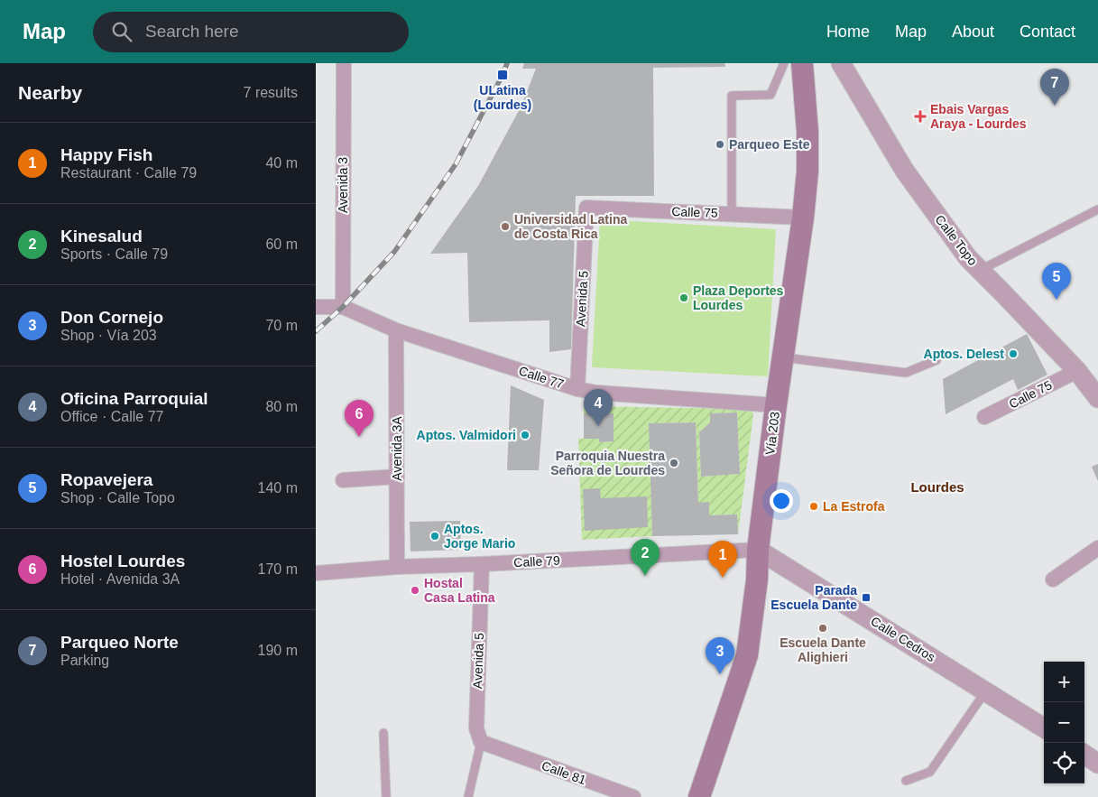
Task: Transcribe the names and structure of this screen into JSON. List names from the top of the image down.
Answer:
{
  "streets": {
    "main road": ["Vía 203"],
    "street": [
      "Avenida 3",
      "Calle 75",
      "Calle Topo",
      "Avenida 5",
      "Calle 77",
      "Avenida 3A",
      "Calle 79",
      "Calle Cedros",
      "Calle 81"
    ]
  },
  "crossings": [
    ["Avenida 3", "Calle 77"],
    ["Calle 75", "Calle Topo"],
    ["Calle 75", "Avenida 5"],
    ["Calle 75", "Vía 203"],
    ["Avenida 5", "Calle 77"],
    ["Avenida 5", "Calle 79"],
    ["Avenida 5", "Calle 81"],
    ["Calle 77", "Vía 203"],
    ["Calle 77", "Avenida 3A"],
    ["Vía 203", "Calle 79"],
    ["Vía 203", "Calle Cedros"],
    ["Avenida 3A", "Calle 79"],
    ["Calle 79", "Calle Cedros"]
  ],
  "districts": ["Lourdes"],
  "places": {
    "transit": ["ULatina (Lourdes)", "Parada Escuela Dante"],
    "health": ["Ebais Vargas Araya - Lourdes"],
    "other": [
      "Parqueo Este",
      "Universidad Latina de Costa Rica",
      "Plaza Deportes Lourdes",
      "Aptos. Delest",
      "Aptos. Valmidori",
      "Parroquia Nuestra Señora de Lourdes",
      "La Estrofa",
      "Aptos. Jorge Mario",
      "Hostal Casa Latina",
      "Escuela Dante Alighieri"
    ]
  },
  "page": {
    "header": "Map",
    "search": "Search here",
    "nav": [
      "Home",
      "Map",
      "About",
      "Contact"
    ],
    "heading": ["Nearby", "7 results"],
    "pins": [
      "7",
      "5",
      "4",
      "6",
      "2",
      "1",
      "3"
    ],
    "list": [
      {
        "mark": "1",
        "name": "Happy Fish",
        "note": "Restaurant · Calle 79",
        "value": "40 m"
      },
      {
        "mark": "2",
        "name": "Kinesalud",
        "note": "Sports · Calle 79",
        "value": "60 m"
      },
      {
        "mark": "3",
        "name": "Don Cornejo",
        "note": "Shop · Vía 203",
        "value": "70 m"
      },
      {
        "mark": "4",
        "name": "Oficina Parroquial",
        "note": "Office · Calle 77",
        "value": "80 m"
      },
      {
        "mark": "5",
        "name": "Ropavejera",
        "note": "Shop · Calle Topo",
        "value": "140 m"
      },
      {
        "mark": "6",
        "name": "Hostel Lourdes",
        "note": "Hotel · Avenida 3A",
        "value": "170 m"
      },
      {
        "mark": "7",
        "name": "Parqueo Norte",
        "note": "Parking",
        "value": "190 m"
      }
    ],
    "map_buttons": ["+", "−"]
  }
}
